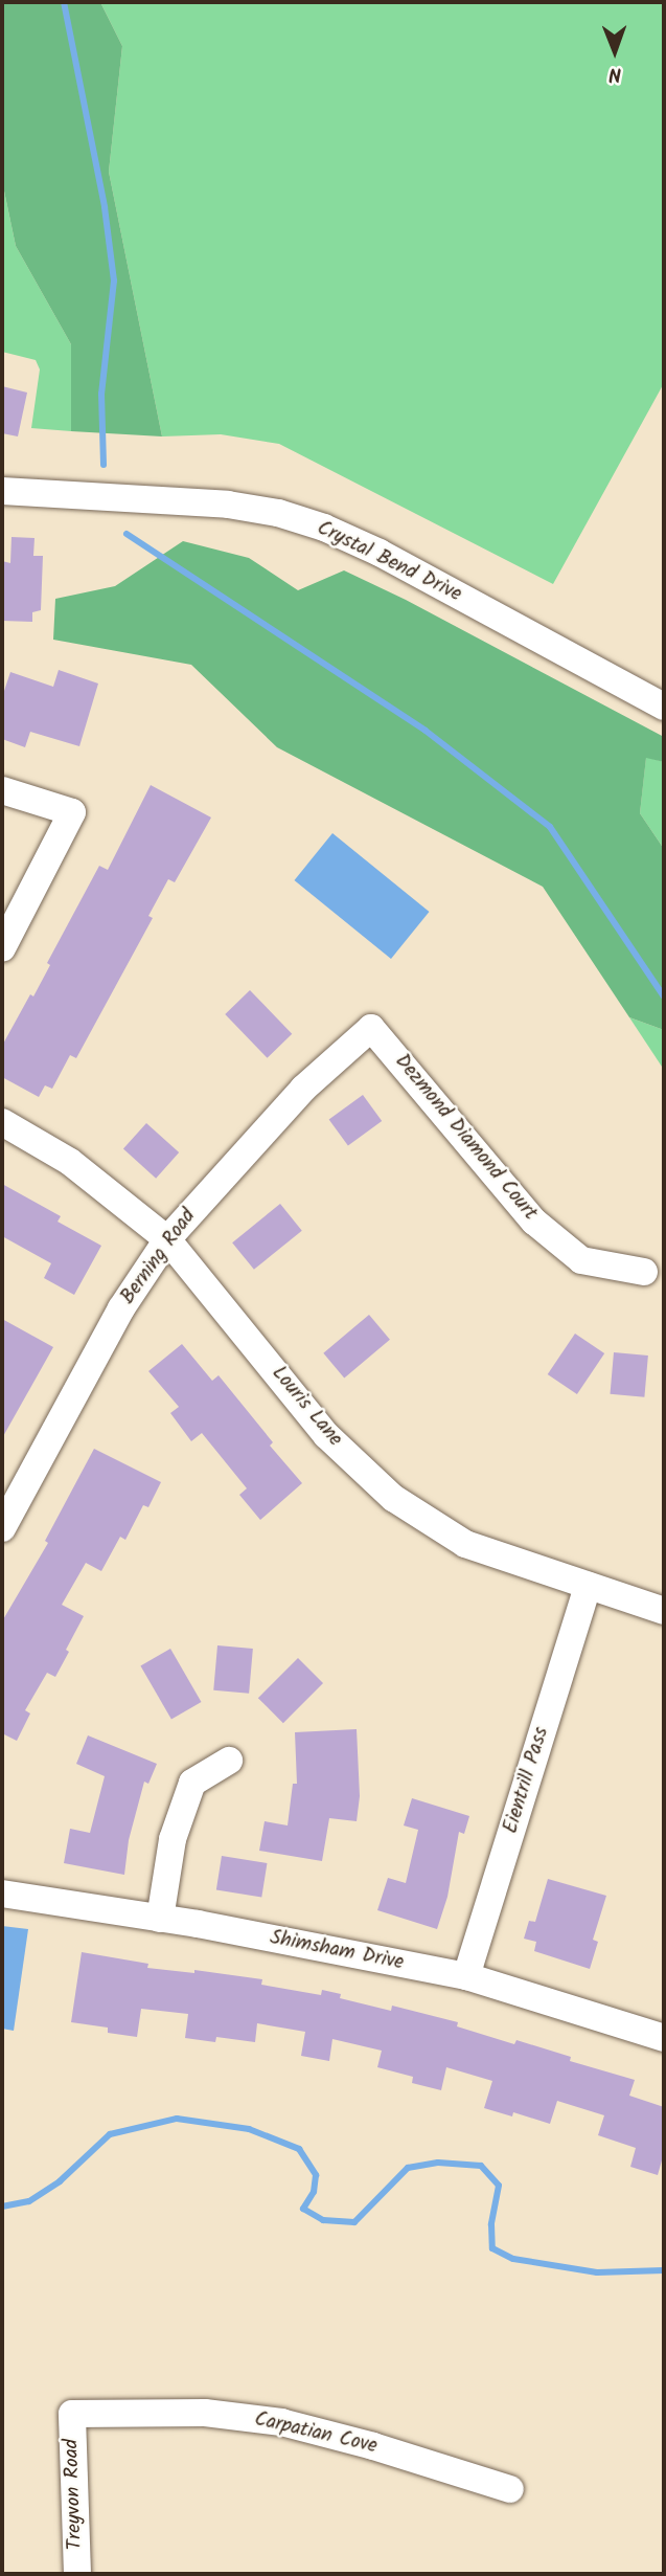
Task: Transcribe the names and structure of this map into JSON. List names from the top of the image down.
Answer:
{
  "streets": {
    "street": [
      "Crystal Bend Drive",
      "Dezmond Diamond Court",
      "Berning Road",
      "Louris Lane",
      "Eientrill Pass",
      "Shimsham Drive",
      "Carpatian Cove",
      "Treyvon Road"
    ]
  },
  "crossings": [
    ["Dezmond Diamond Court", "Berning Road"],
    ["Berning Road", "Louris Lane"],
    ["Louris Lane", "Eientrill Pass"],
    ["Eientrill Pass", "Shimsham Drive"],
    ["Carpatian Cove", "Treyvon Road"]
  ],
  "north": "bottom"
}
